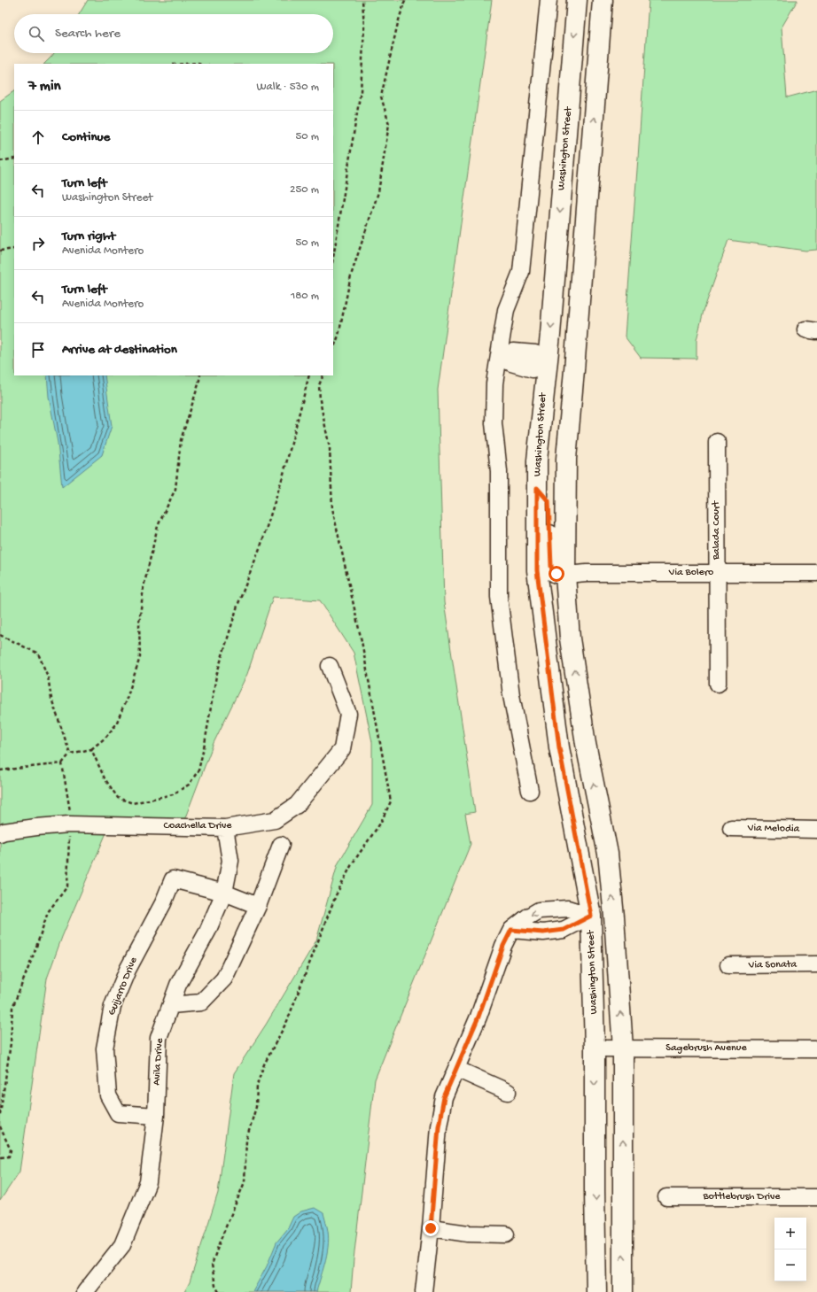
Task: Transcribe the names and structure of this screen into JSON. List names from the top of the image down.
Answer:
{
  "streets": {
    "main road": ["Washington Street"],
    "street": [
      "Balada Court",
      "Via Bolero",
      "Coachella Drive",
      "Via Melodia",
      "Via Sonata",
      "Guijarro Drive",
      "Sagebrush Avenue",
      "Avila Drive",
      "Bottlebrush Drive"
    ]
  },
  "crossings": [
    ["Washington Street", "Sagebrush Avenue"],
    ["Balada Court", "Via Bolero"],
    ["Coachella Drive", "Avila Drive"],
    ["Guijarro Drive", "Avila Drive"]
  ],
  "page": {
    "search": "Search here",
    "heading": ["7 min", "Walk · 530 m"],
    "list": [
      ["Continue", "50 m"],
      ["Turn left", "Washington Street", "250 m"],
      ["Turn right", "Avenida Montero", "50 m"],
      ["Turn left", "Avenida Montero", "180 m"],
      "Arrive at destination"
    ],
    "map_buttons": ["+", "−"]
  }
}
